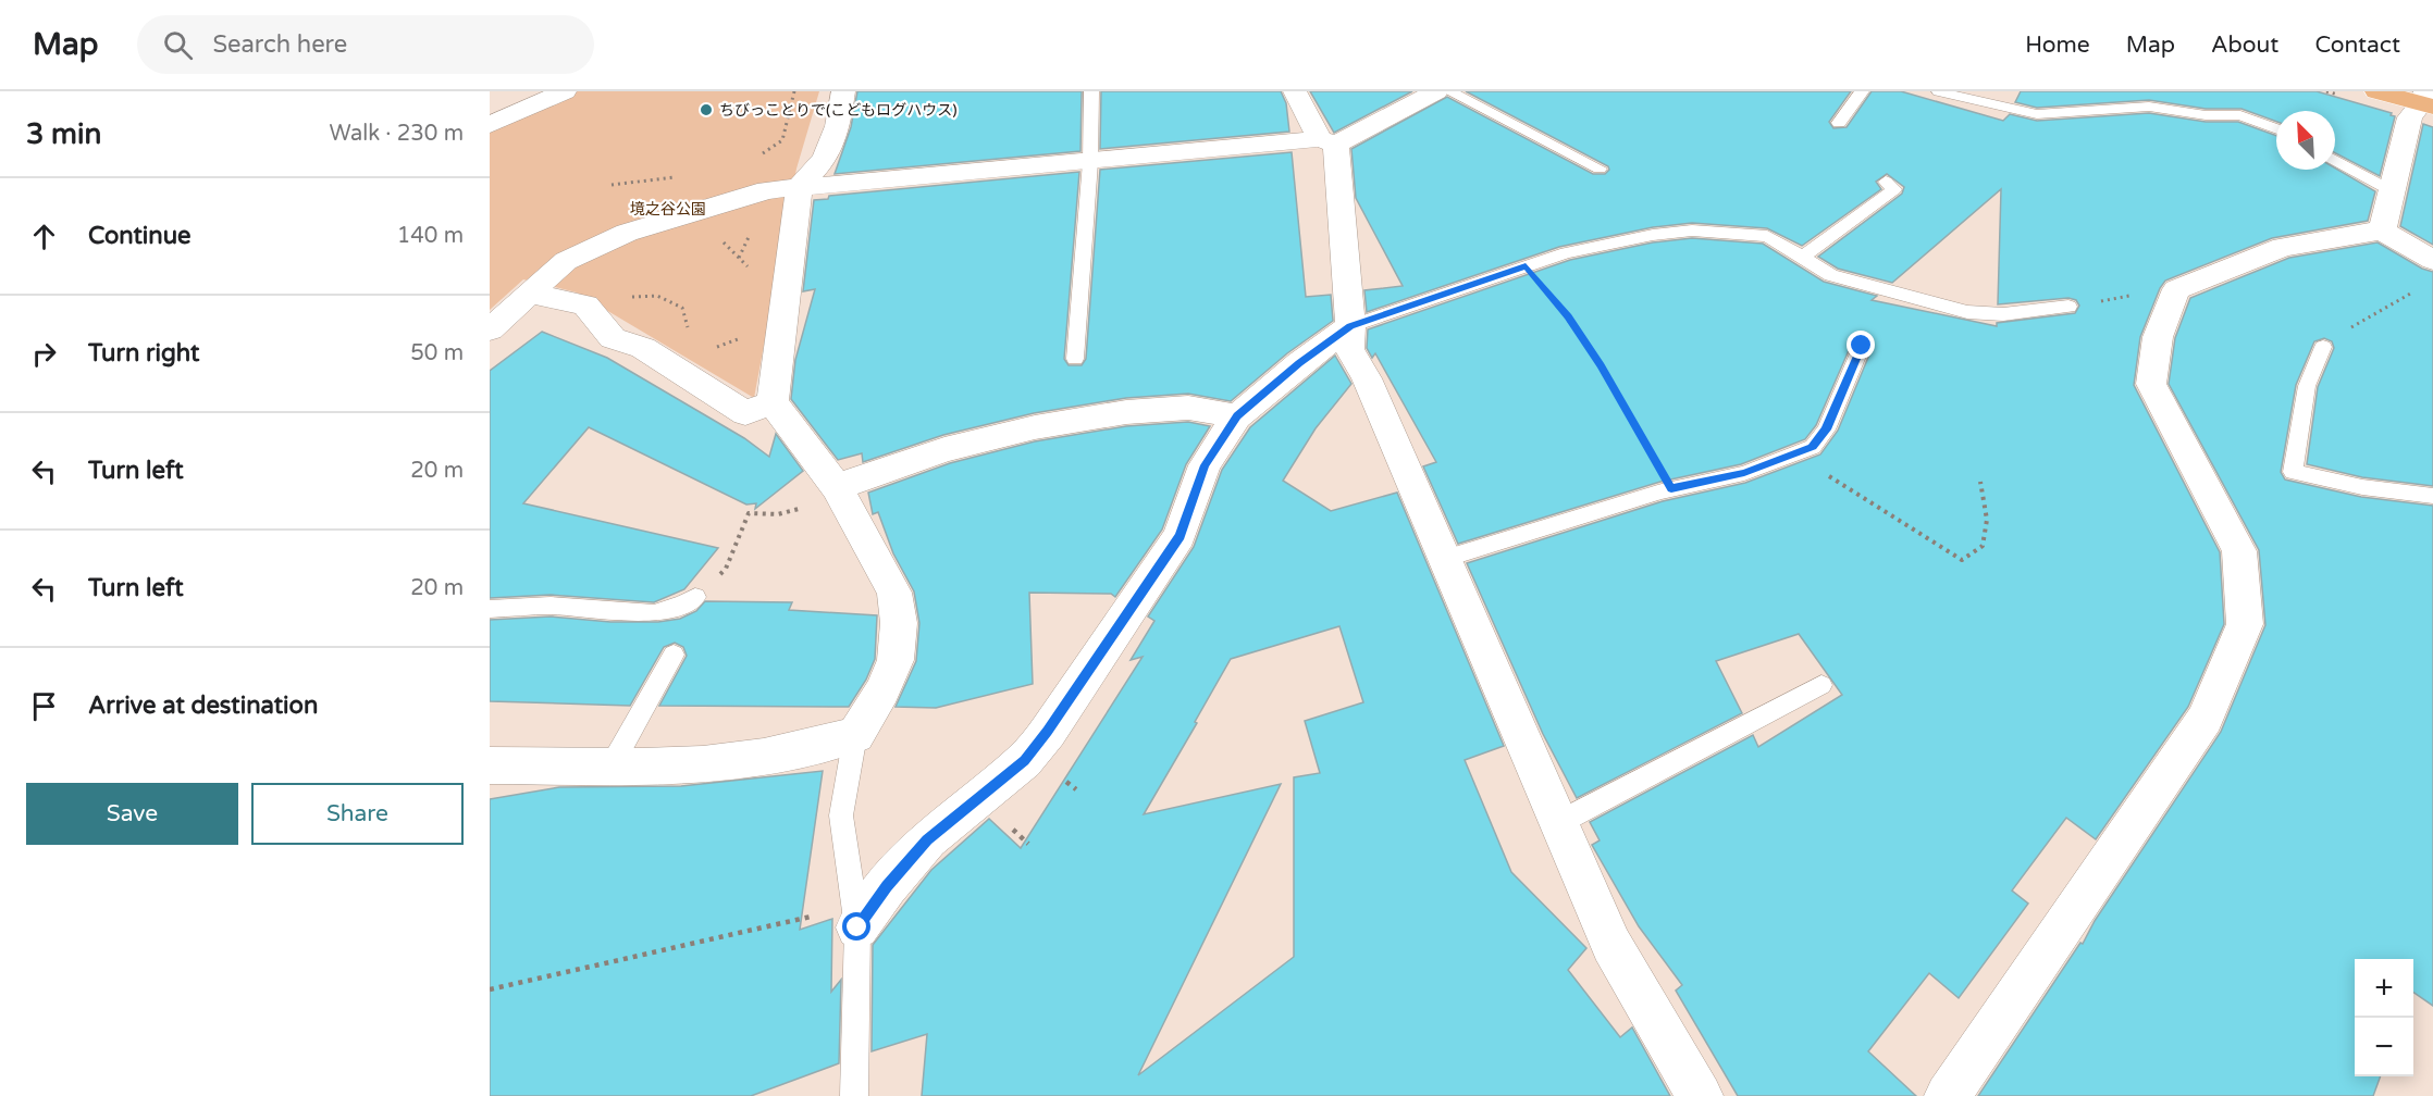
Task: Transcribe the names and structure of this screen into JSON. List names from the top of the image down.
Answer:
{
  "parks": ["境之谷公園"],
  "places": ["ちびっことりで(こどもログハウス)"],
  "north": "top left",
  "page": {
    "header": "Map",
    "search": "Search here",
    "nav": [
      "Home",
      "Map",
      "About",
      "Contact"
    ],
    "heading": ["3 min", "Walk · 230 m"],
    "list": [
      ["Continue", "140 m"],
      ["Turn right", "50 m"],
      ["Turn left", "20 m"],
      ["Turn left", "20 m"],
      "Arrive at destination"
    ],
    "buttons": ["Save", "Share"],
    "map_buttons": ["+", "−"]
  }
}
